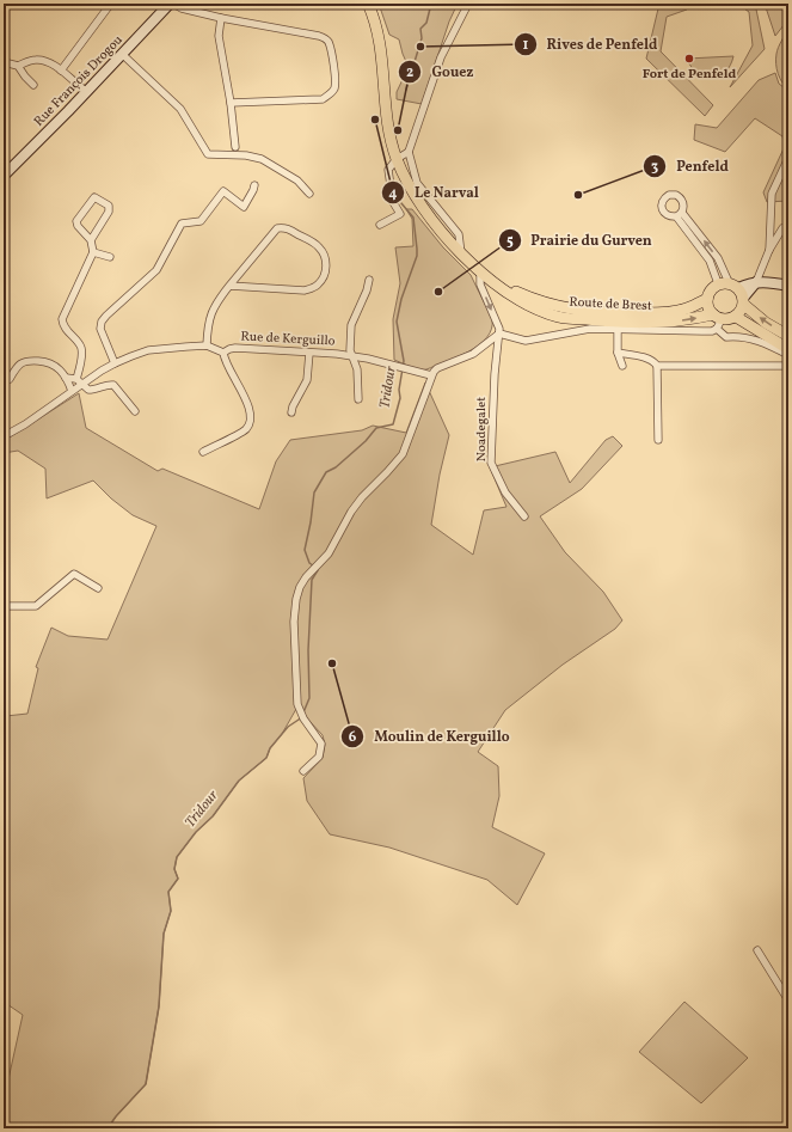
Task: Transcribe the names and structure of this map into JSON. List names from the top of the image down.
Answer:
{
  "streets": {
    "main road": ["Route de Brest"],
    "street": ["Rue François Drogou", "Rue de Kerguillo", "Noadegalet"]
  },
  "water": ["Tridour"],
  "places": [
    "Rives de Penfeld",
    "Fort de Penfeld",
    "Le Narval",
    "Gouez",
    "Penfeld",
    "Prairie du Gurven",
    "Moulin de Kerguillo"
  ]
}
